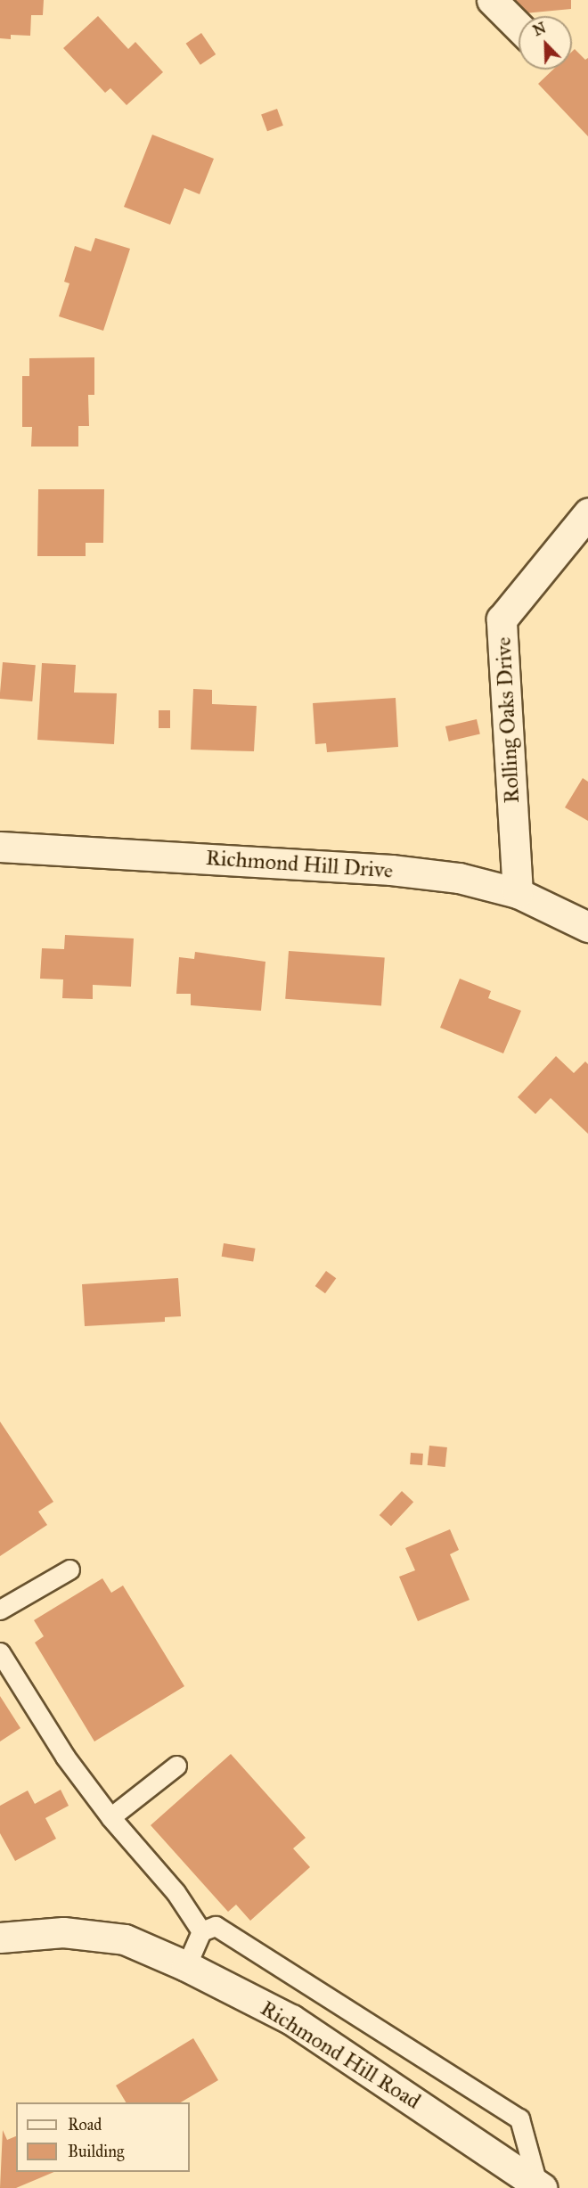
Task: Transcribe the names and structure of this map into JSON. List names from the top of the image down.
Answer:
{
  "streets": {
    "street": ["Rolling Oaks Drive", "Richmond Hill Drive", "Richmond Hill Road"]
  },
  "crossings": [
    ["Rolling Oaks Drive", "Richmond Hill Drive"]
  ],
  "legend": ["Road", "Building"],
  "north": "top left"
}
